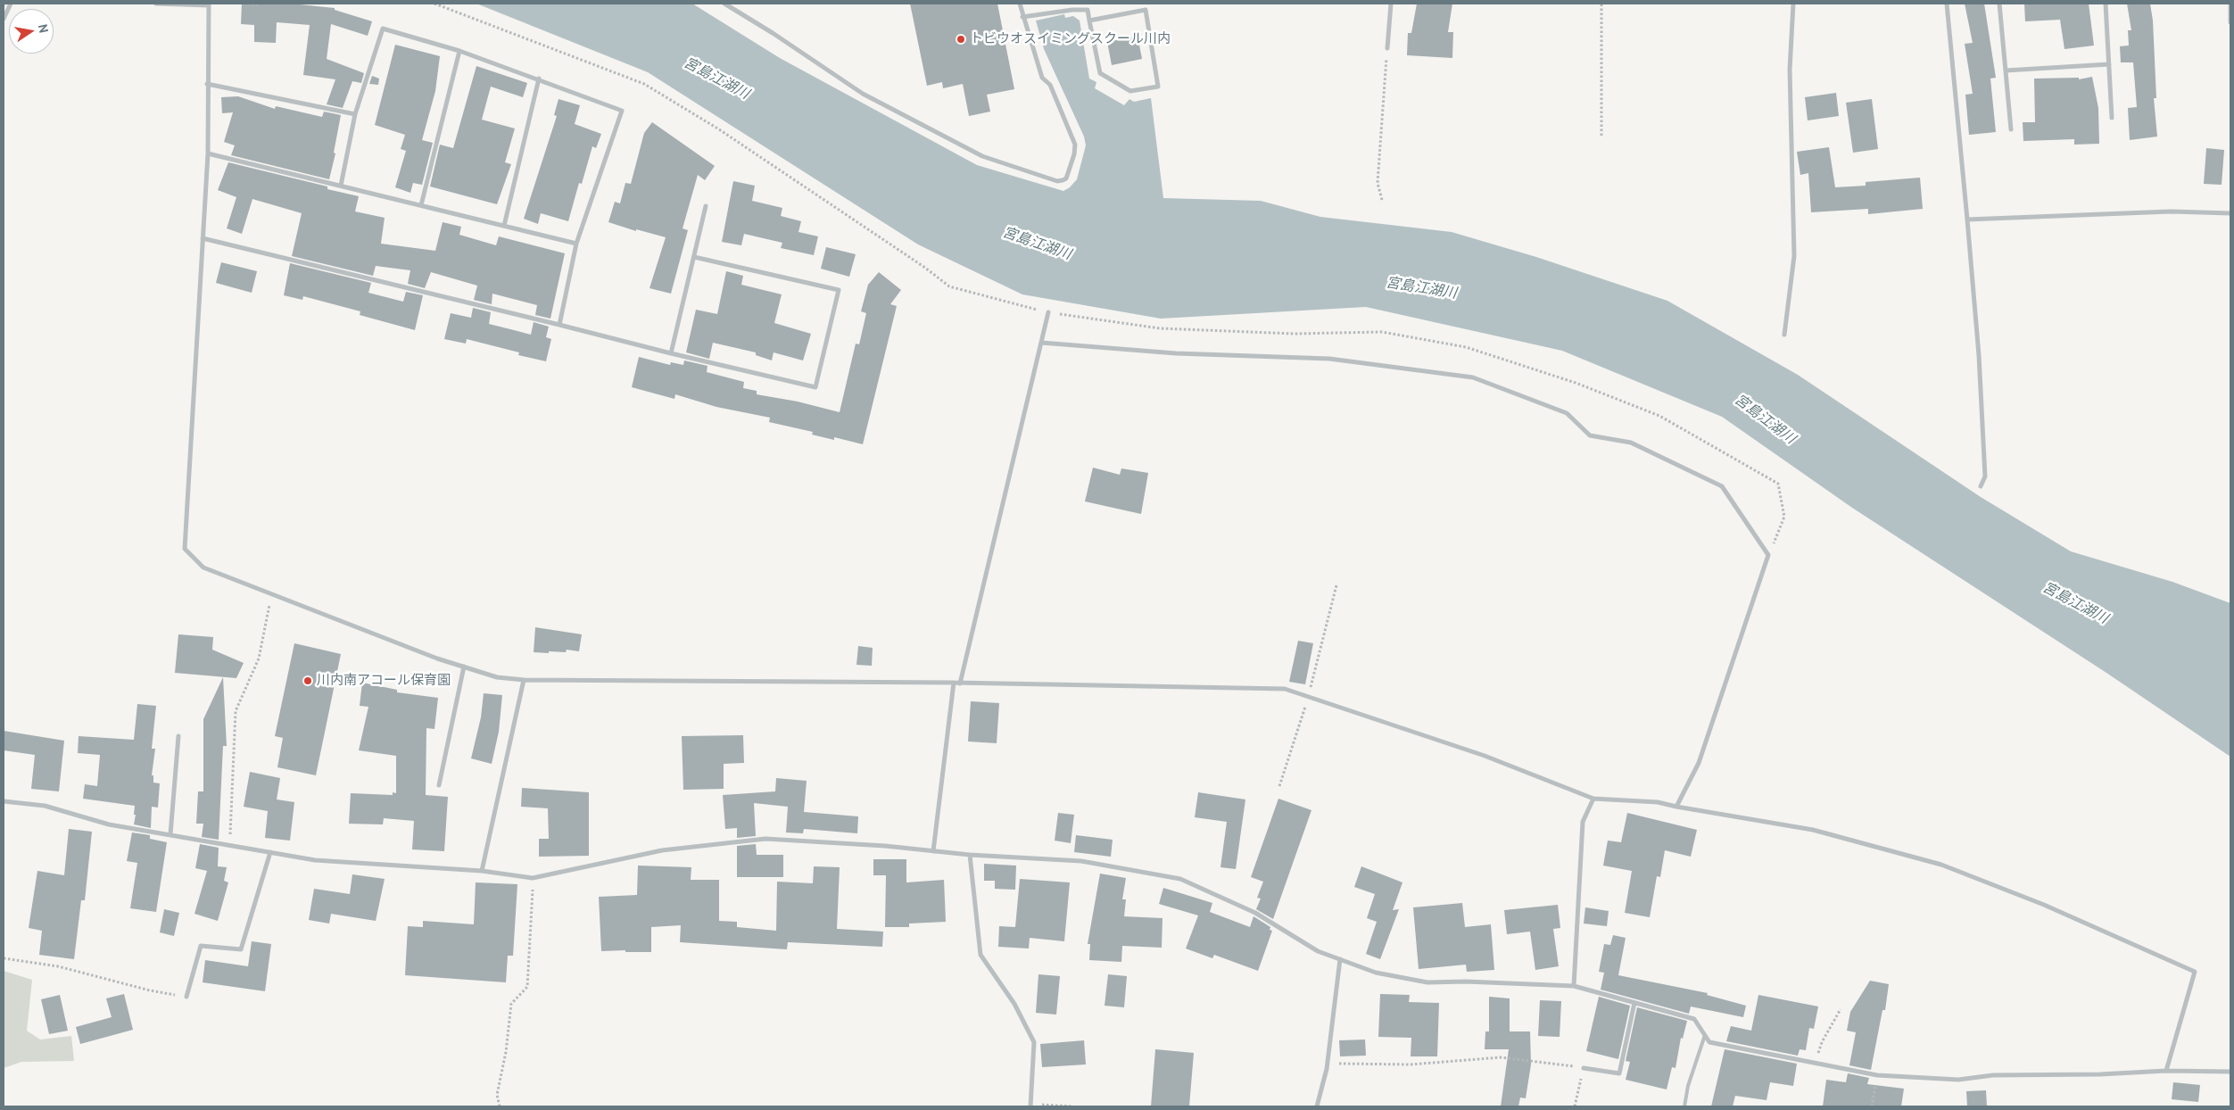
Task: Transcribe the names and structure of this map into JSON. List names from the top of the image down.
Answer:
{
  "water": ["宮島江湖川"],
  "places": ["トビウオスイミングスクール川内", "川内南アコール保育園"],
  "north": "right"
}
